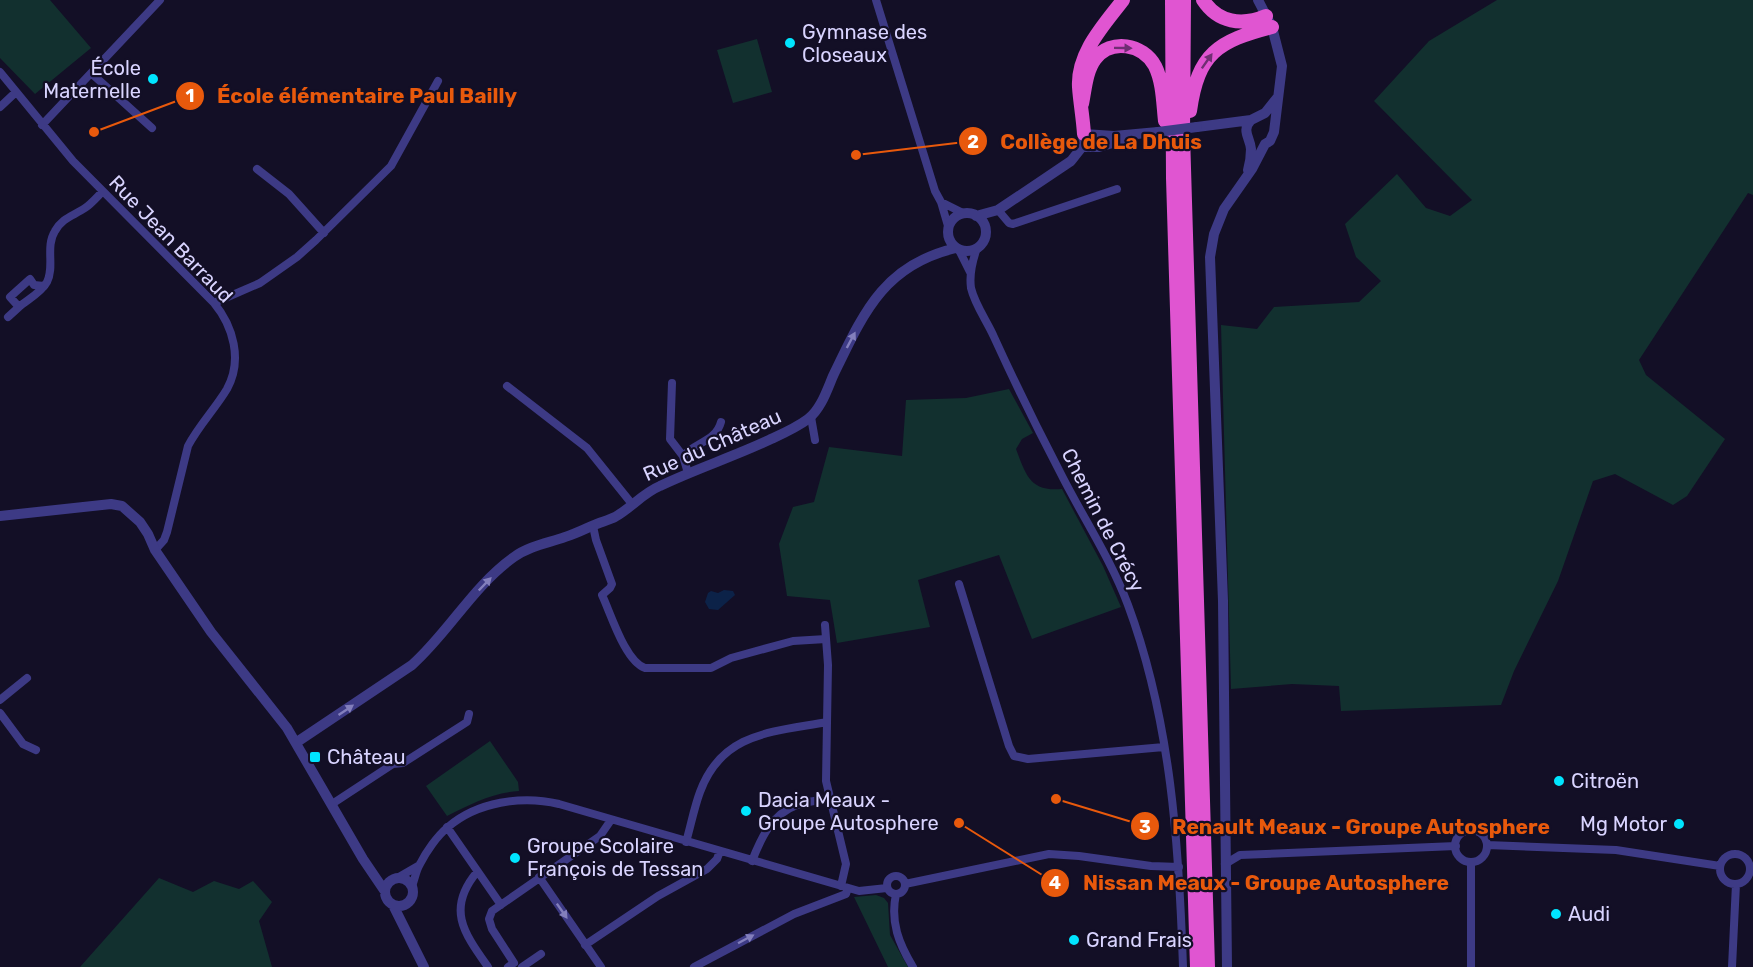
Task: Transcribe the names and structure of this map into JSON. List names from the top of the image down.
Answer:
{
  "streets": {
    "street": ["Rue Jean Barraud", "Rue du Château", "Chemin de Crécy"]
  },
  "crossings": [
    ["Rue du Château", "Chemin de Crécy"]
  ],
  "one_way": ["Rue du Château"],
  "places": {
    "other": [
      "Gymnase des Closeaux",
      "École Maternelle",
      "École élémentaire Paul Bailly",
      "Collège de La Dhuis",
      "Citroën",
      "Renault Meaux - Groupe Autosphere",
      "Dacia Meaux - Groupe Autosphere",
      "Nissan Meaux - Groupe Autosphere",
      "Mg Motor",
      "Groupe Scolaire François de Tessan",
      "Audi",
      "Grand Frais"
    ],
    "transit": ["Château"]
  }
}
